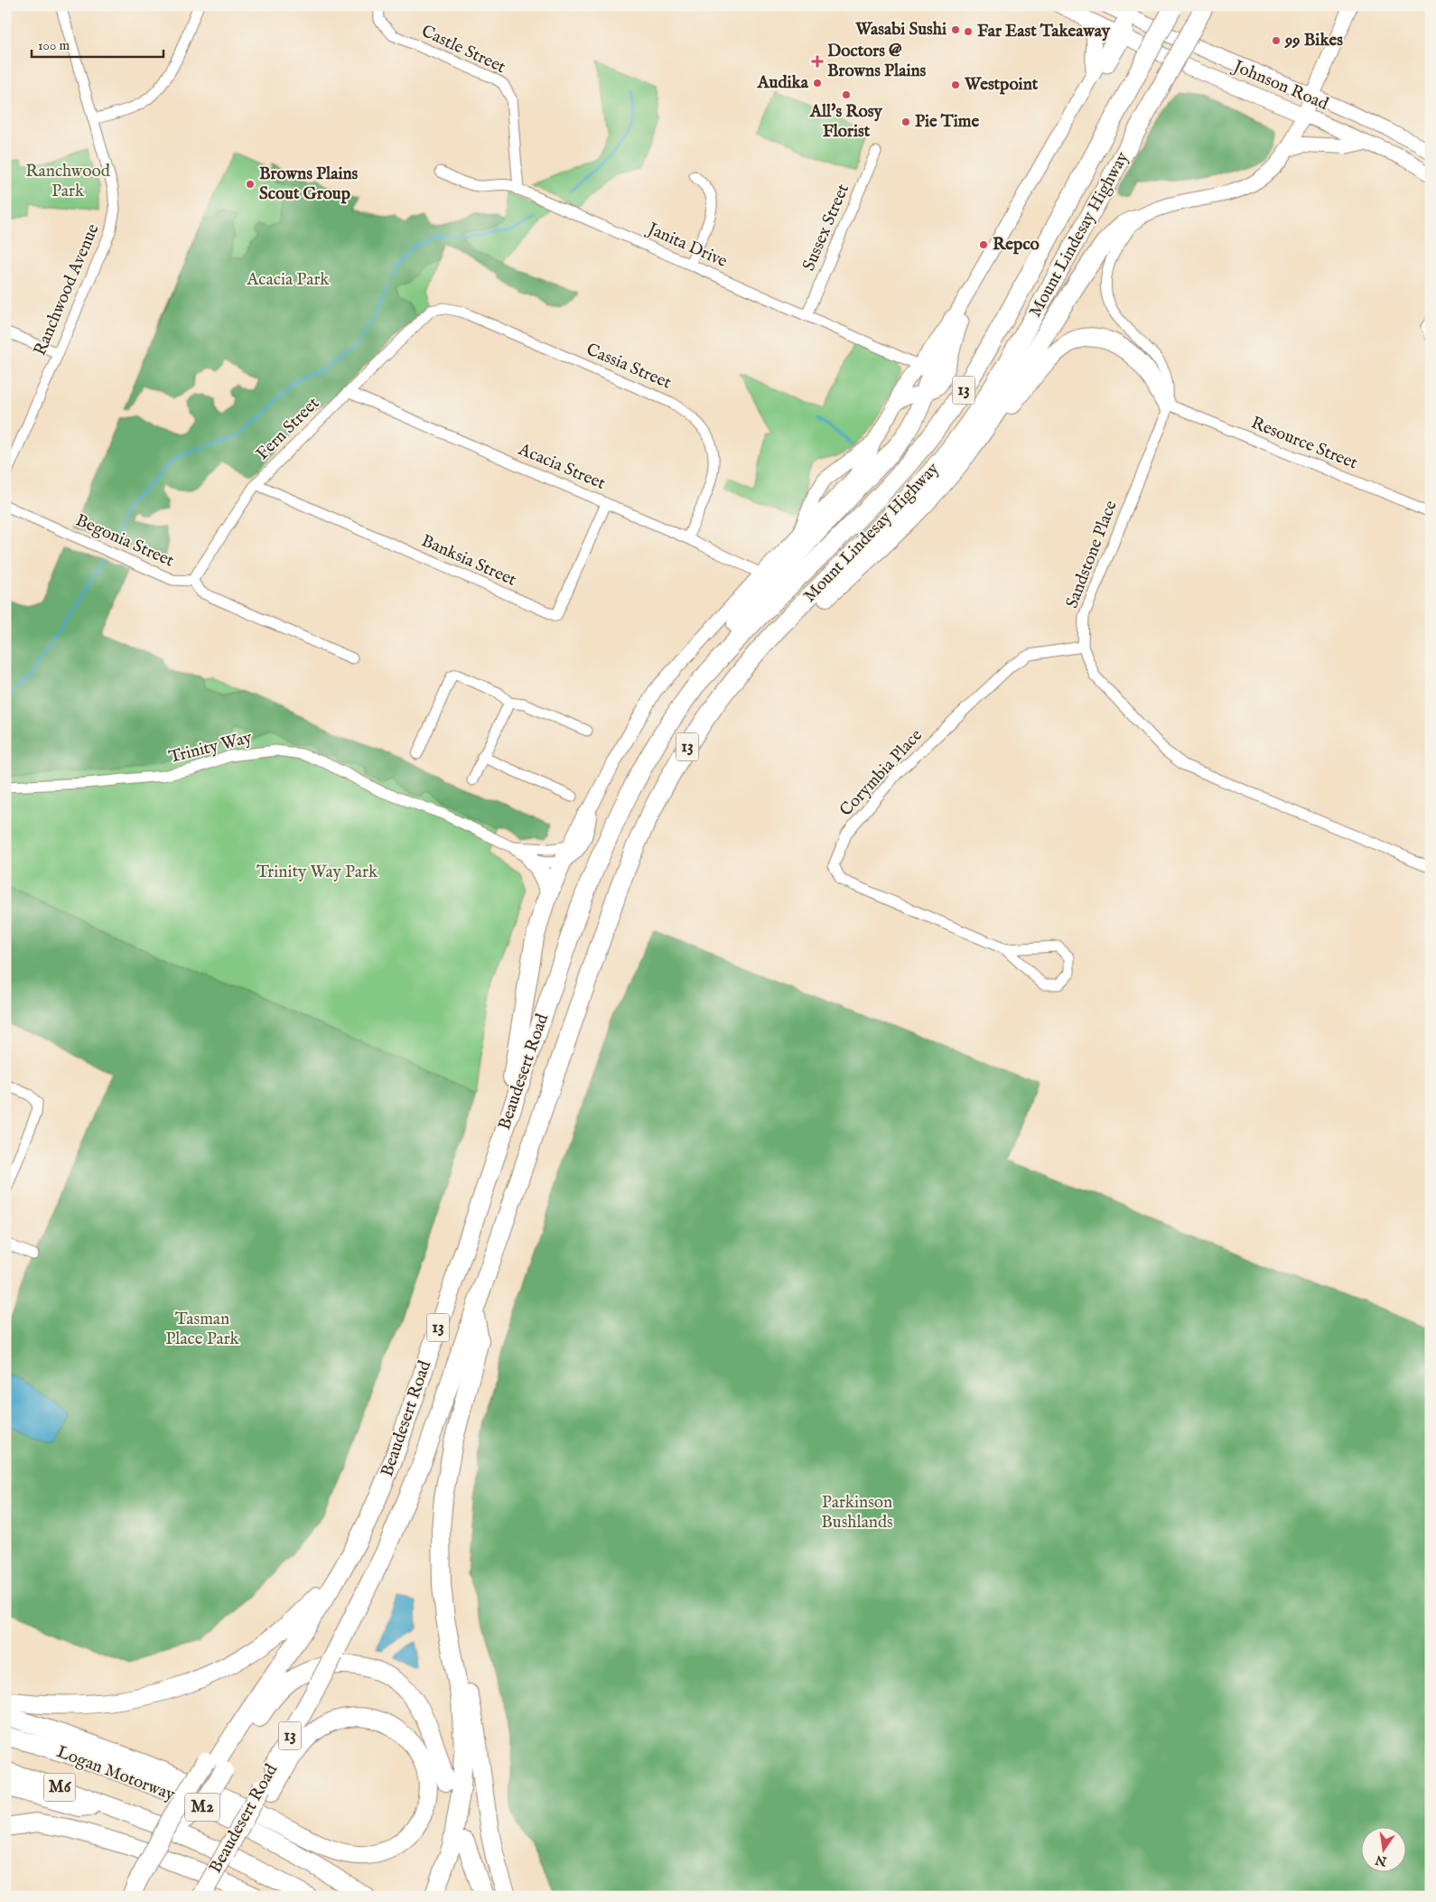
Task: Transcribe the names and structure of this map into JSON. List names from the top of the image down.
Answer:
{
  "streets": {
    "highway": [
      "Mount Lindesay Highway",
      "13",
      "Beaudesert Road",
      "Logan Motorway",
      "M6",
      "M2"
    ],
    "main road": ["Johnson Road"],
    "street": [
      "Castle Street",
      "Sussex Street",
      "Janita Drive",
      "Ranchwood Avenue",
      "Cassia Street",
      "Fern Street",
      "Resource Street",
      "Acacia Street",
      "Begonia Street",
      "Sandstone Place",
      "Banksia Street",
      "Trinity Way",
      "Corymbia Place"
    ]
  },
  "crossings": [
    ["Castle Street", "Janita Drive"],
    ["Sussex Street", "Janita Drive"],
    ["Mount Lindesay Highway", "Beaudesert Road"],
    ["Cassia Street", "Fern Street"],
    ["Cassia Street", "Acacia Street"],
    ["Fern Street", "Acacia Street"],
    ["Fern Street", "Begonia Street"],
    ["Fern Street", "Banksia Street"],
    ["Resource Street", "Sandstone Place"],
    ["Acacia Street", "Banksia Street"],
    ["Sandstone Place", "Corymbia Place"],
    ["Logan Motorway", "M2"]
  ],
  "parks": [
    "Ranchwood Park",
    "Acacia Park",
    "Trinity Way Park",
    "Tasman Place Park",
    "Parkinson Bushlands"
  ],
  "places": {
    "other": [
      "Wasabi Sushi",
      "Far East Takeaway",
      "99 Bikes",
      "Audika",
      "Westpoint",
      "All's Rosy Florist",
      "Pie Time",
      "Browns Plains Scout Group",
      "Repco"
    ],
    "health": ["Doctors @ Browns Plains"]
  },
  "scale_bar": "100 m",
  "north": "bottom"
}
